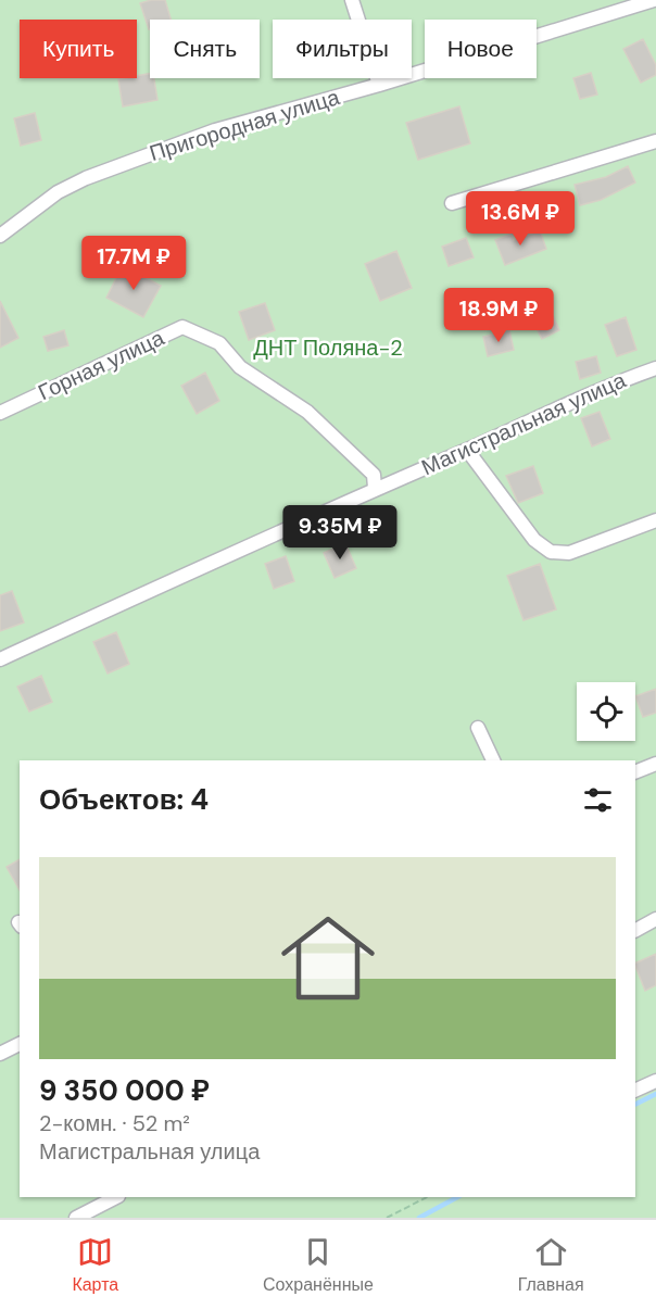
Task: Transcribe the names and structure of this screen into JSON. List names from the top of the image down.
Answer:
{
  "streets": {
    "street": ["Пригородная улица", "Горная улица", "Магистральная улица"]
  },
  "crossings": [
    ["Горная улица", "Магистральная улица"]
  ],
  "parks": ["ДНТ Поляна-2"],
  "page": {
    "chip": [
      "Купить",
      "Снять",
      "Фильтры",
      "Новое"
    ],
    "price": [
      "13.6M ₽",
      "17.7M ₽",
      "18.9M ₽",
      "9.35M ₽"
    ],
    "heading": "Объектов: 4",
    "list": [
      {
        "name": "9 350 000 ₽",
        "note": "2-комн. · 52 m² · Магистральная улица"
      }
    ],
    "tabs": ["Карта", "Сохранённые", "Главная"]
  }
}
